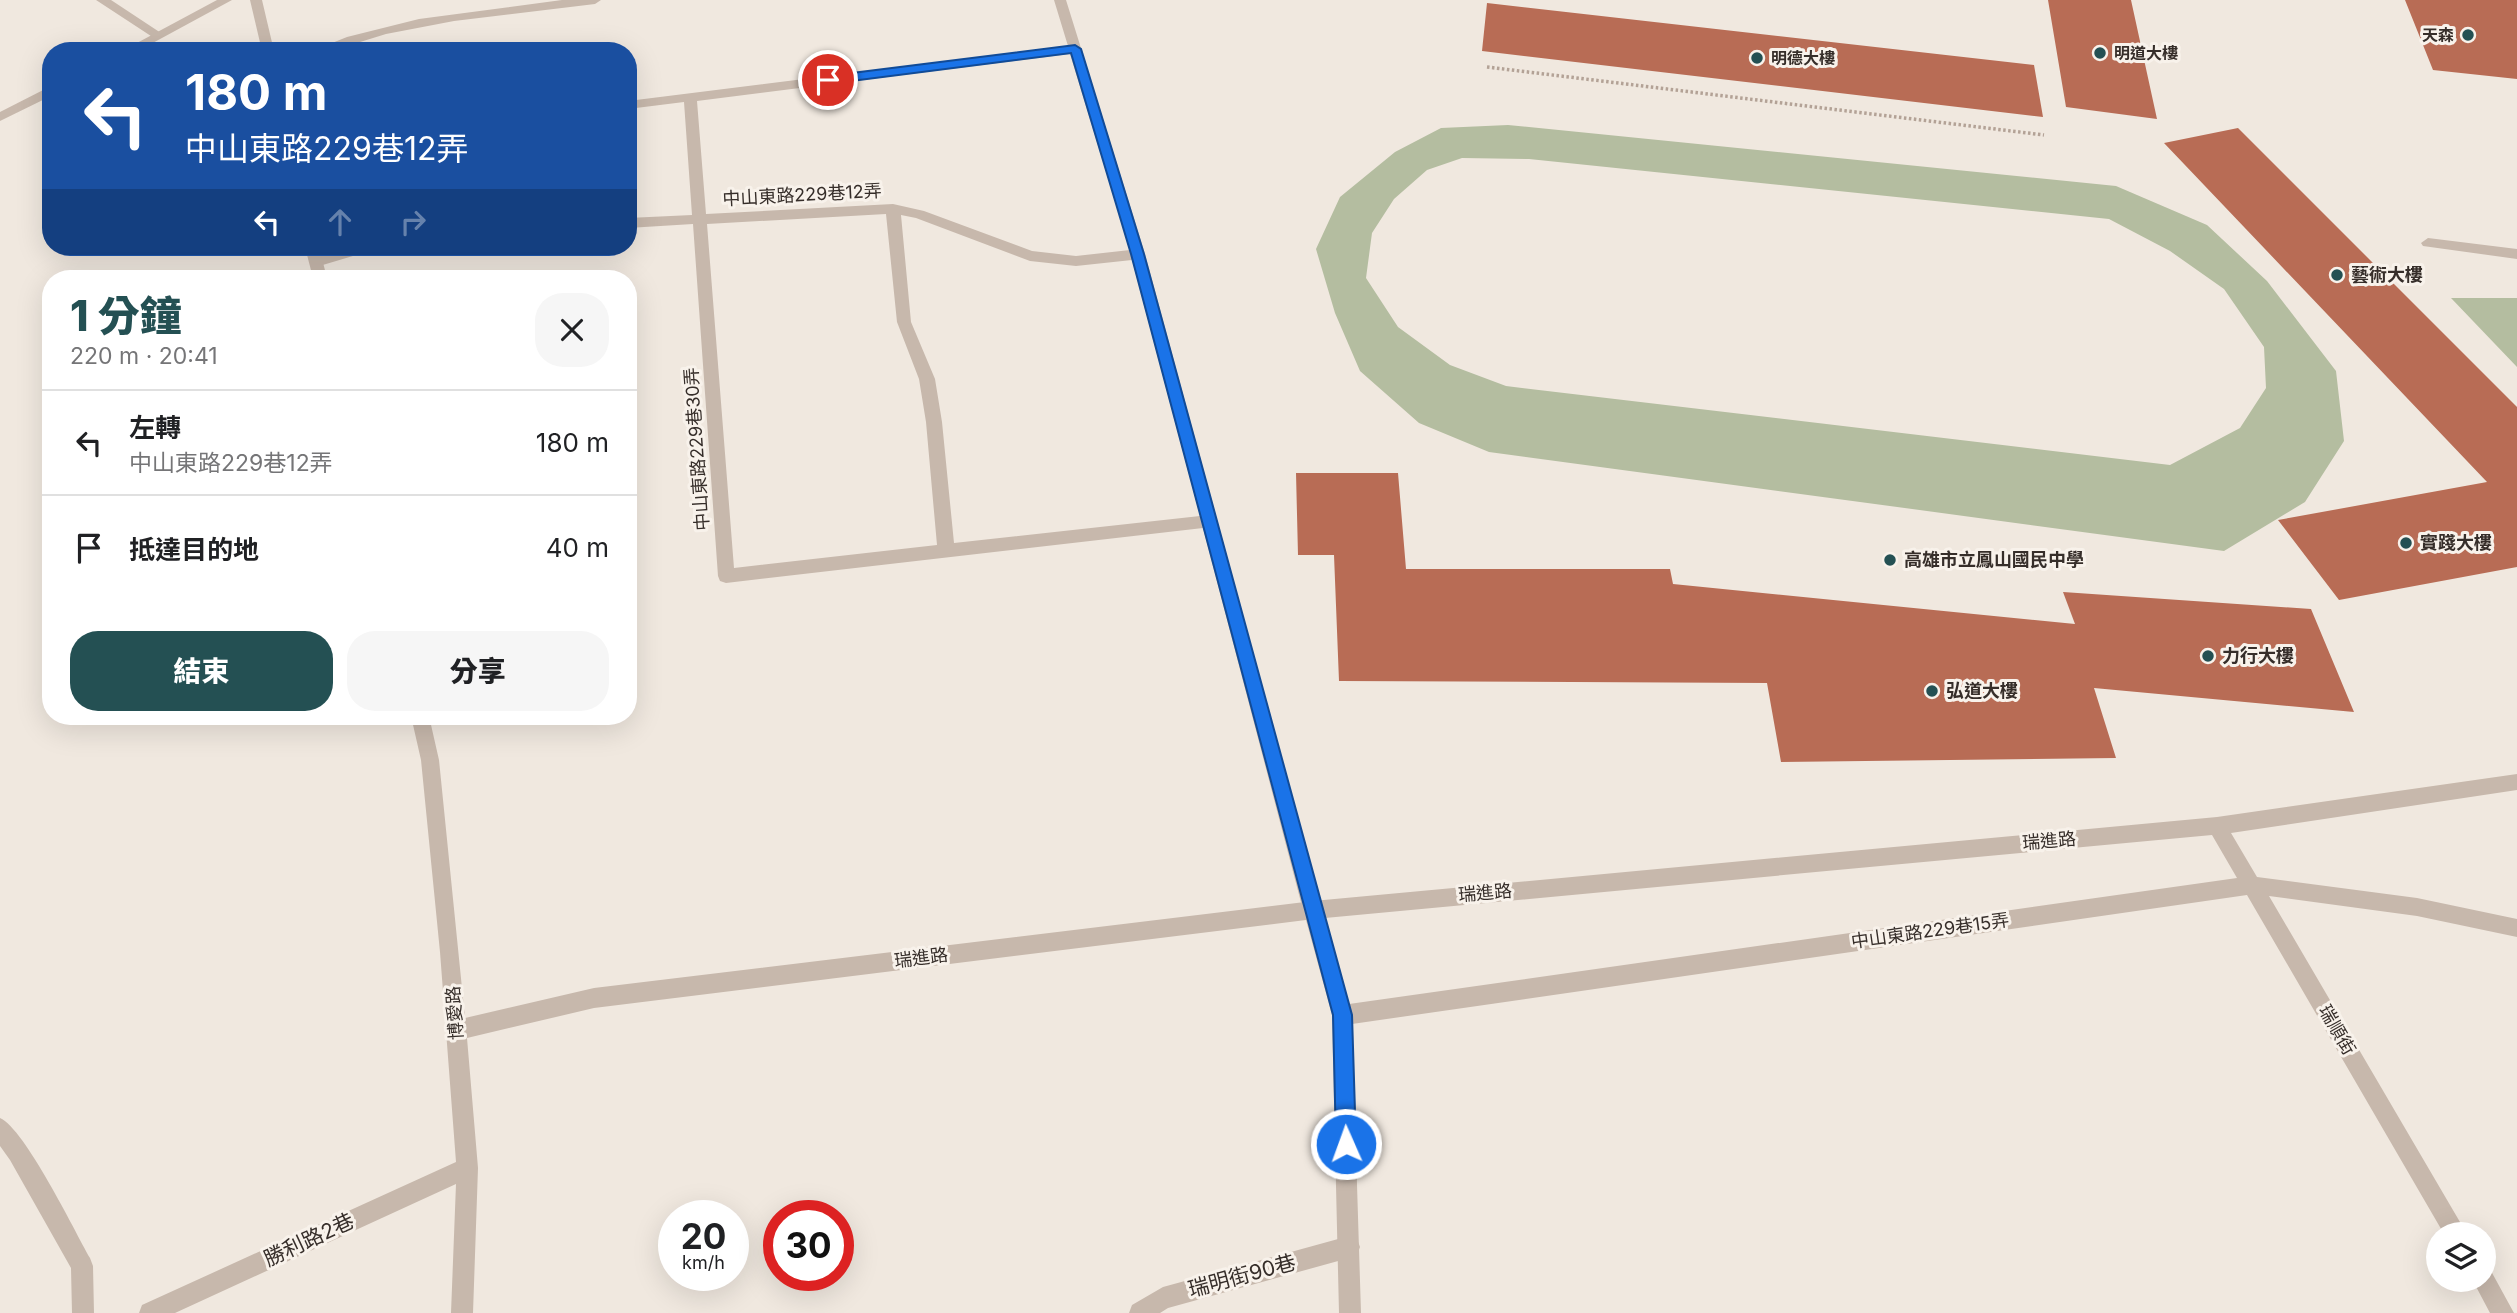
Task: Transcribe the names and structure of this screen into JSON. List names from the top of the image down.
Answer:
{
  "streets": {
    "street": [
      "中山東路229巷12弄",
      "中山東路229巷30弄",
      "瑞進路",
      "中山東路229巷15弄",
      "博愛路",
      "瑞順街",
      "勝利路2巷",
      "瑞明街90巷"
    ]
  },
  "crossings": [
    ["中山東路229巷12弄", "中山東路229巷30弄"],
    ["瑞進路", "博愛路"],
    ["瑞進路", "瑞順街"],
    ["中山東路229巷15弄", "瑞順街"],
    ["博愛路", "勝利路2巷"]
  ],
  "places": [
    "天森",
    "明道大樓",
    "明德大樓",
    "藝術大樓",
    "實踐大樓",
    "高雄市立鳳山國民中學",
    "力行大樓",
    "弘道大樓"
  ],
  "page": {
    "turn": ["180 m", "中山東路229巷12弄"],
    "heading": ["1 分鐘", "220 m · 20:41"],
    "list": [
      {
        "name": "左轉",
        "note": "中山東路229巷12弄",
        "value": "180 m"
      },
      {
        "name": "抵達目的地",
        "value": "40 m"
      }
    ],
    "buttons": ["結束", "分享"],
    "speed": "20 km/h",
    "limit": "30"
  }
}
